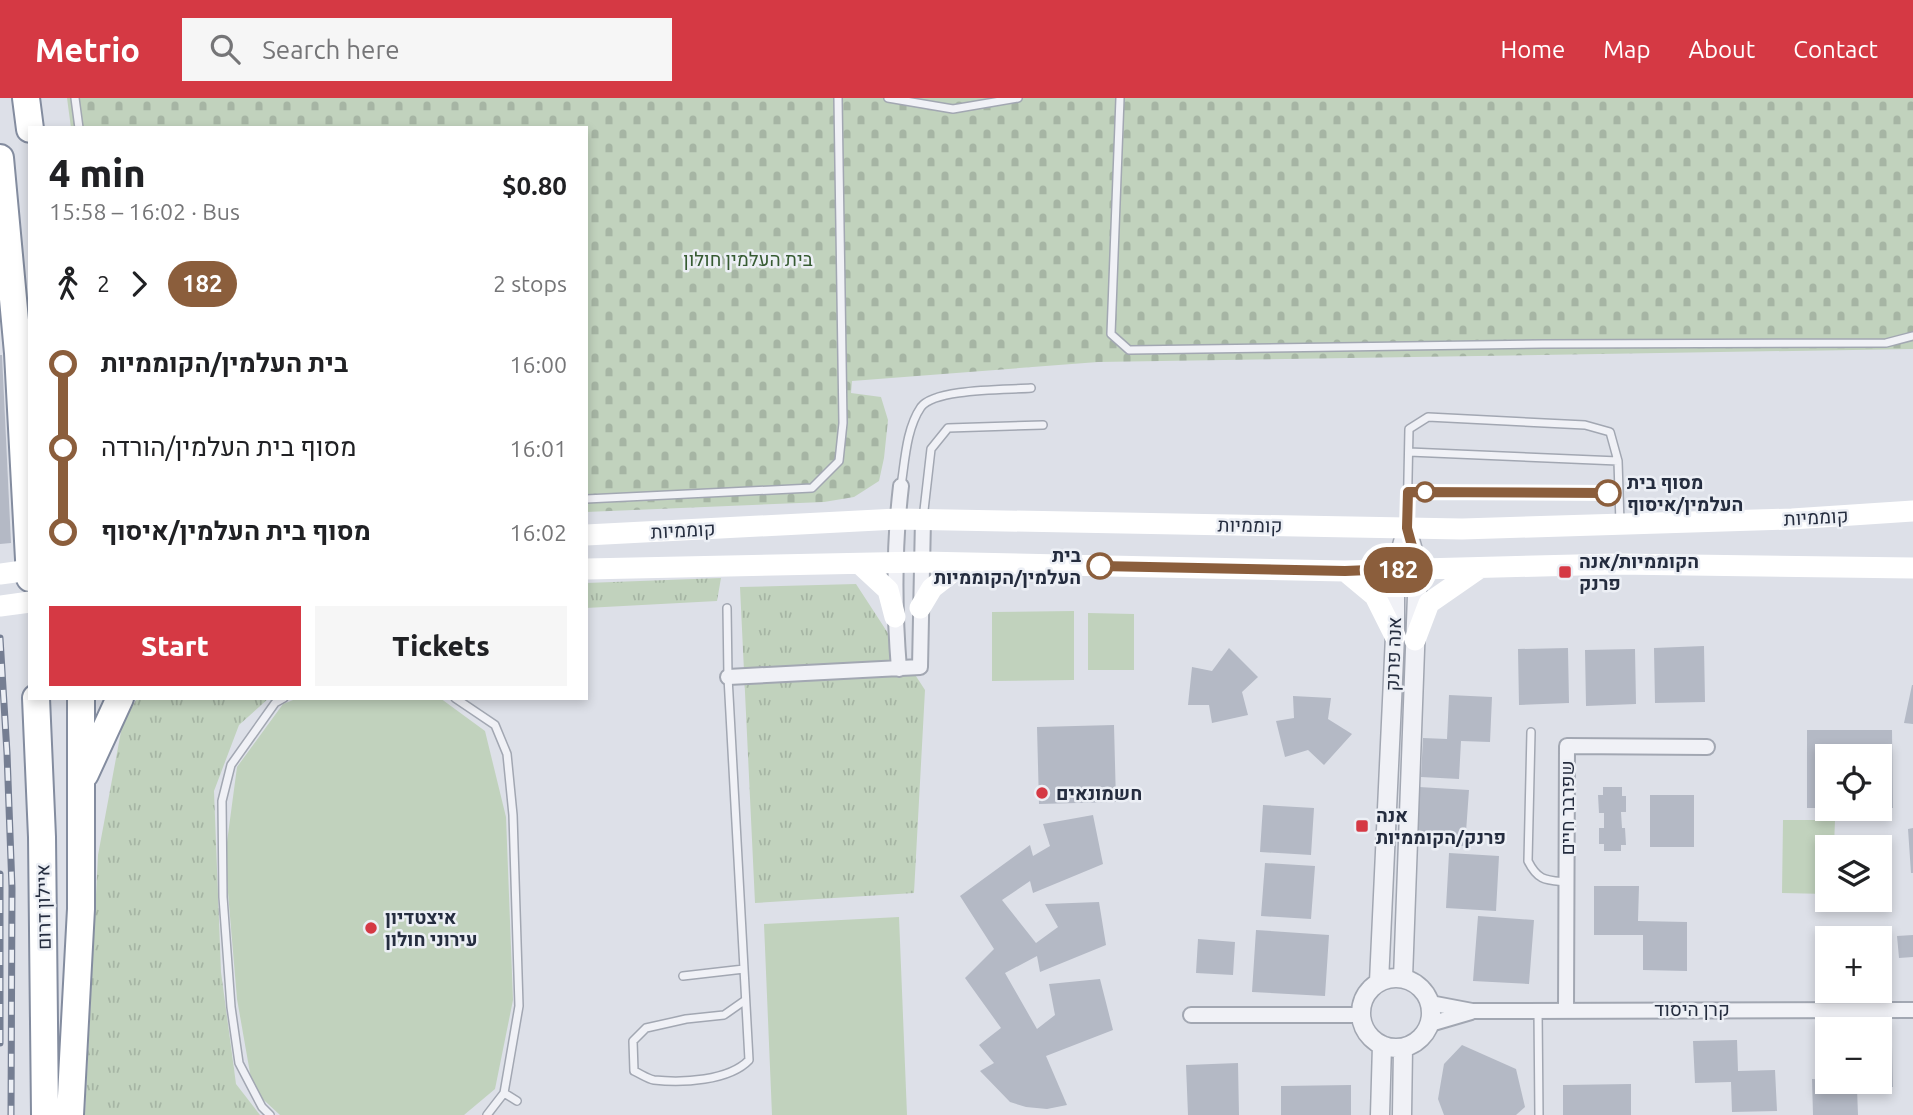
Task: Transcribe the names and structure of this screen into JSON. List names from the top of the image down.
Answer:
{
  "streets": {
    "highway": ["איילון דרום"],
    "main road": ["קוממיות"],
    "street": ["אנה פרנק", "שפרבר חיים", "קרן היסוד"]
  },
  "crossings": [
    ["קוממיות", "אנה פרנק"],
    ["אנה פרנק", "קרן היסוד"],
    ["שפרבר חיים", "קרן היסוד"]
  ],
  "parks": ["בית העלמין חולון"],
  "places": {
    "other": [
      "מסוף בית העלמין/איסוף",
      "בית העלמין/הקוממיות",
      "חשמונאים",
      "איצטדיון עירוני חולון"
    ],
    "transit": ["הקוממיות/אנה פרנק", "אנה פרנק/הקוממיות"]
  },
  "lines": ["bus line 182"],
  "page": {
    "header": "Metrio",
    "search": "Search here",
    "nav": [
      "Home",
      "Map",
      "About",
      "Contact"
    ],
    "on_map": "182",
    "heading": ["4 min", "15:58 – 16:02 · Bus", "$0.80"],
    "legs": ["2", "182", "2 stops"],
    "list": [
      {
        "name": "בית העלמין/הקוממיות",
        "value": "16:00"
      },
      {
        "name": "מסוף בית העלמין/הורדה",
        "value": "16:01"
      },
      {
        "name": "מסוף בית העלמין/איסוף",
        "value": "16:02"
      }
    ],
    "buttons": ["Start", "Tickets"],
    "map_buttons": ["+", "−"]
  }
}
